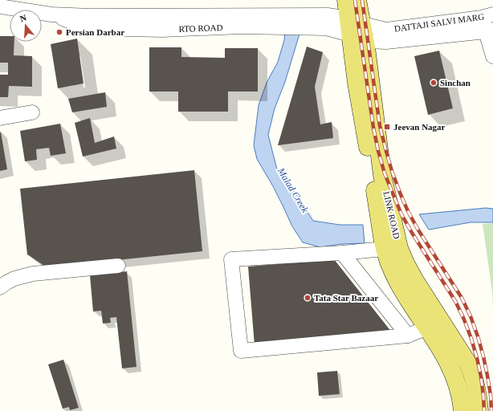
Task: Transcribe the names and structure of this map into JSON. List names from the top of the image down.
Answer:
{
  "streets": {
    "main road": ["LINK ROAD"],
    "street": ["DATTAJI SALVI MARG", "RTO ROAD"]
  },
  "crossings": [
    ["DATTAJI SALVI MARG", "RTO ROAD"],
    ["DATTAJI SALVI MARG", "LINK ROAD"],
    ["RTO ROAD", "LINK ROAD"]
  ],
  "water": ["Malad Creek"],
  "places": {
    "other": ["Persian Darbar", "Sinchan", "Tata Star Bazaar"],
    "transit": ["Jeevan Nagar"]
  },
  "north": "top"
}
